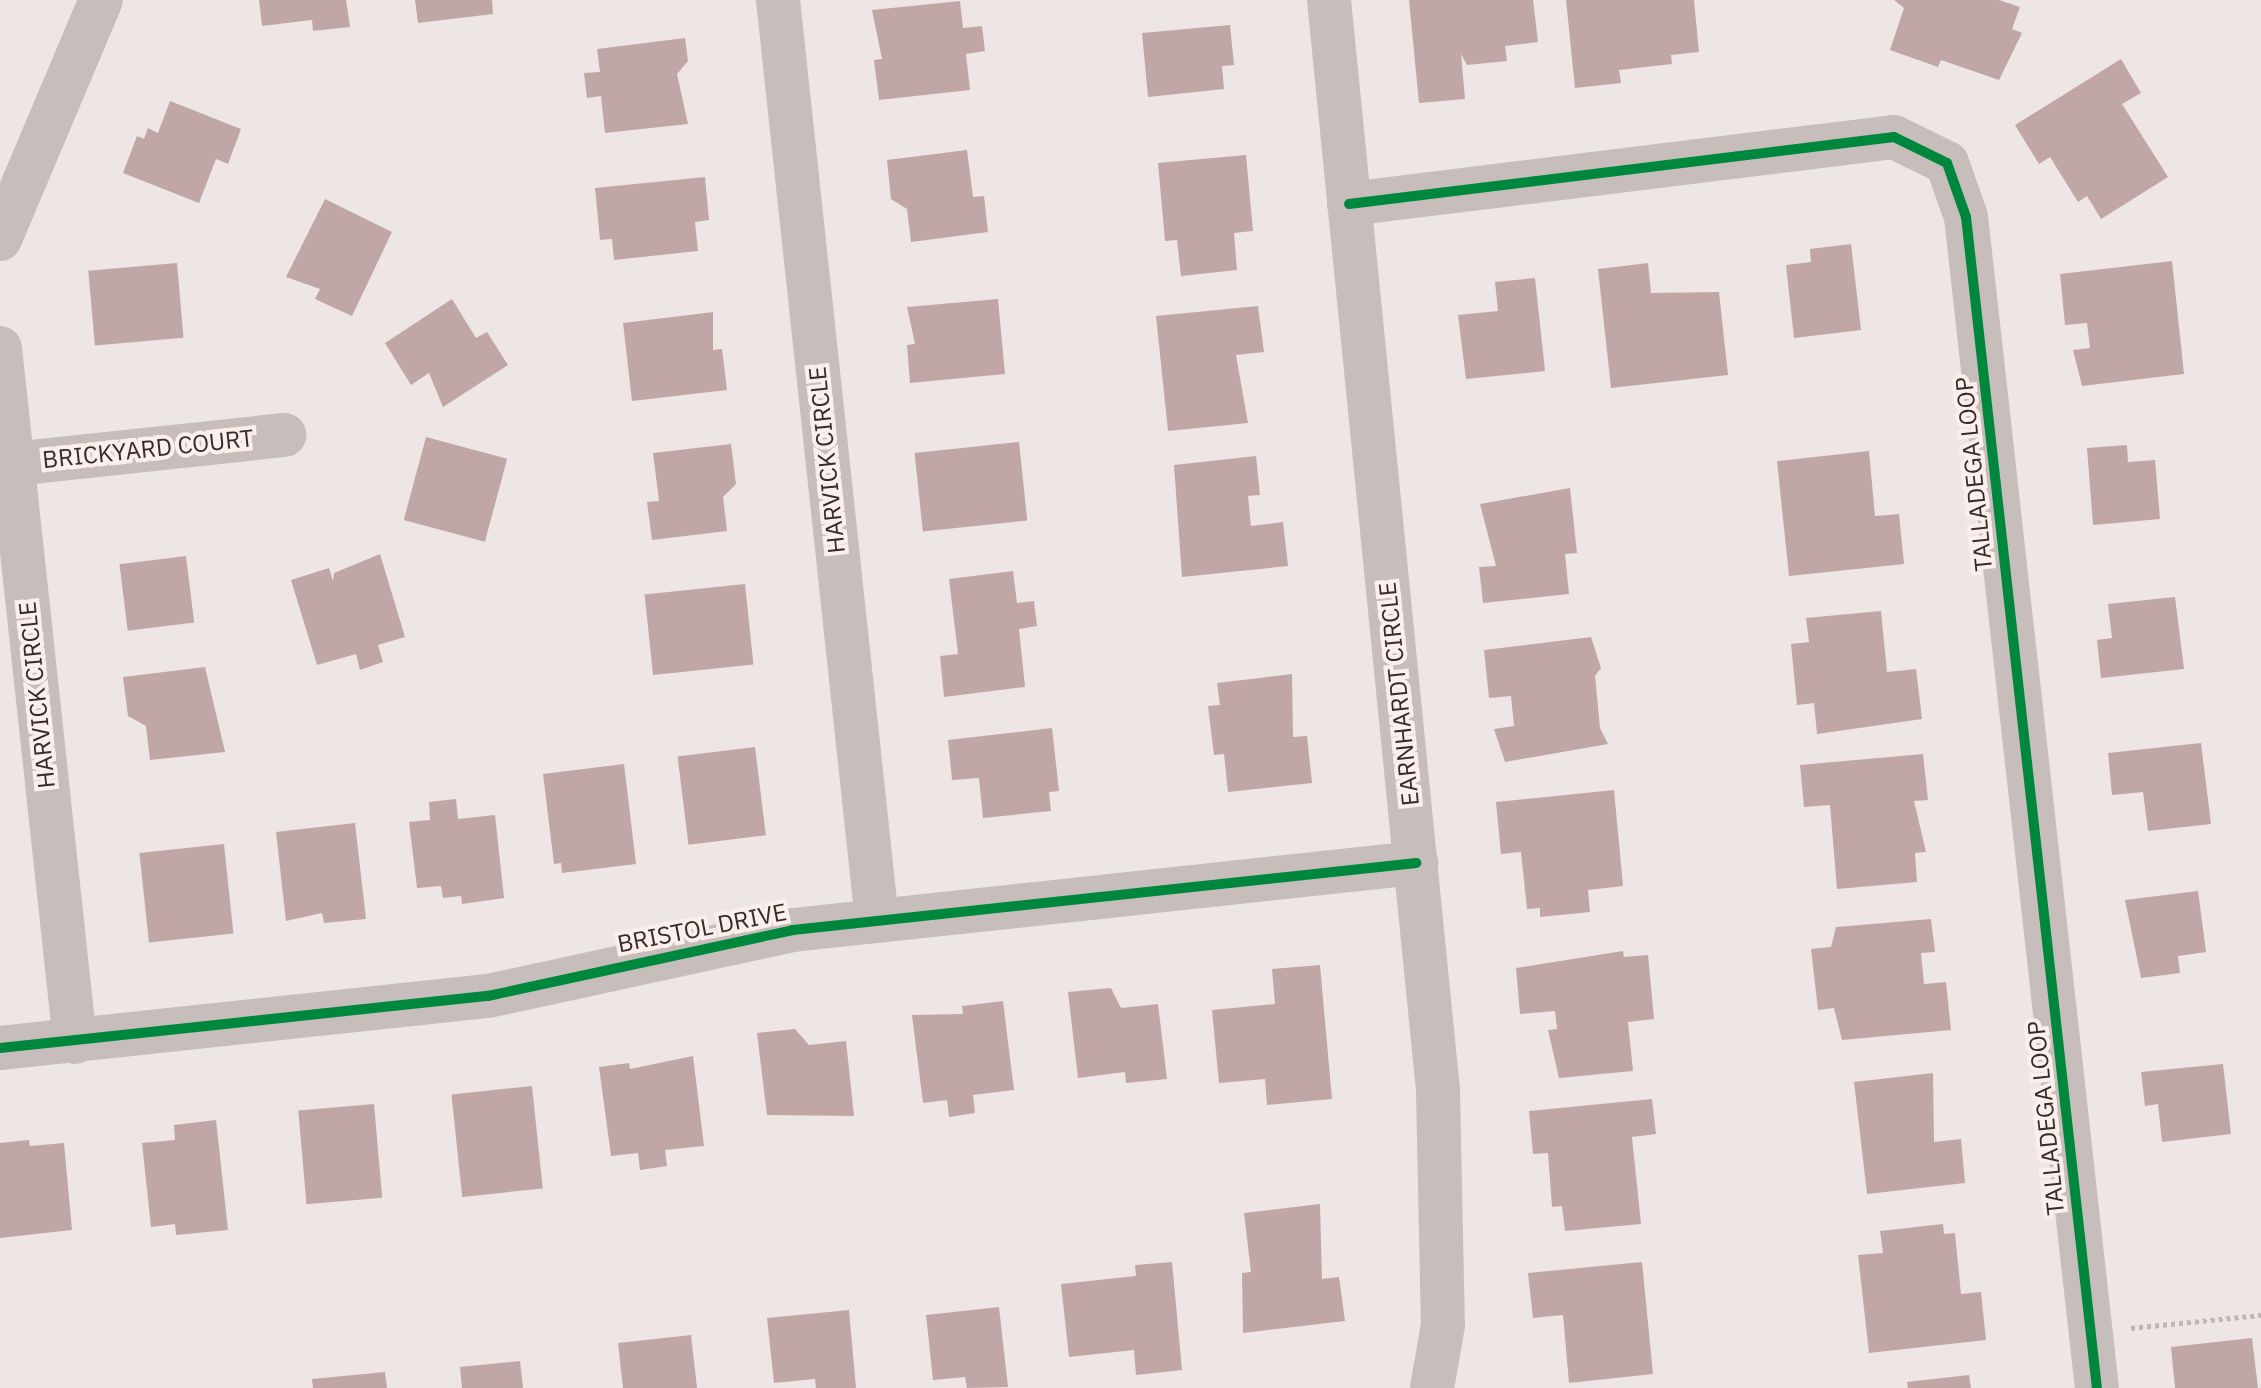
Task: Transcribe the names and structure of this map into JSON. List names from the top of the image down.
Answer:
{
  "streets": {
    "street": [
      "BRICKYARD COURT",
      "HARVICK CIRCLE",
      "TALLADEGA LOOP",
      "EARNHARDT CIRCLE",
      "BRISTOL DRIVE"
    ]
  },
  "crossings": [
    ["BRICKYARD COURT", "HARVICK CIRCLE"],
    ["HARVICK CIRCLE", "BRISTOL DRIVE"],
    ["TALLADEGA LOOP", "EARNHARDT CIRCLE"],
    ["EARNHARDT CIRCLE", "BRISTOL DRIVE"]
  ]
}
